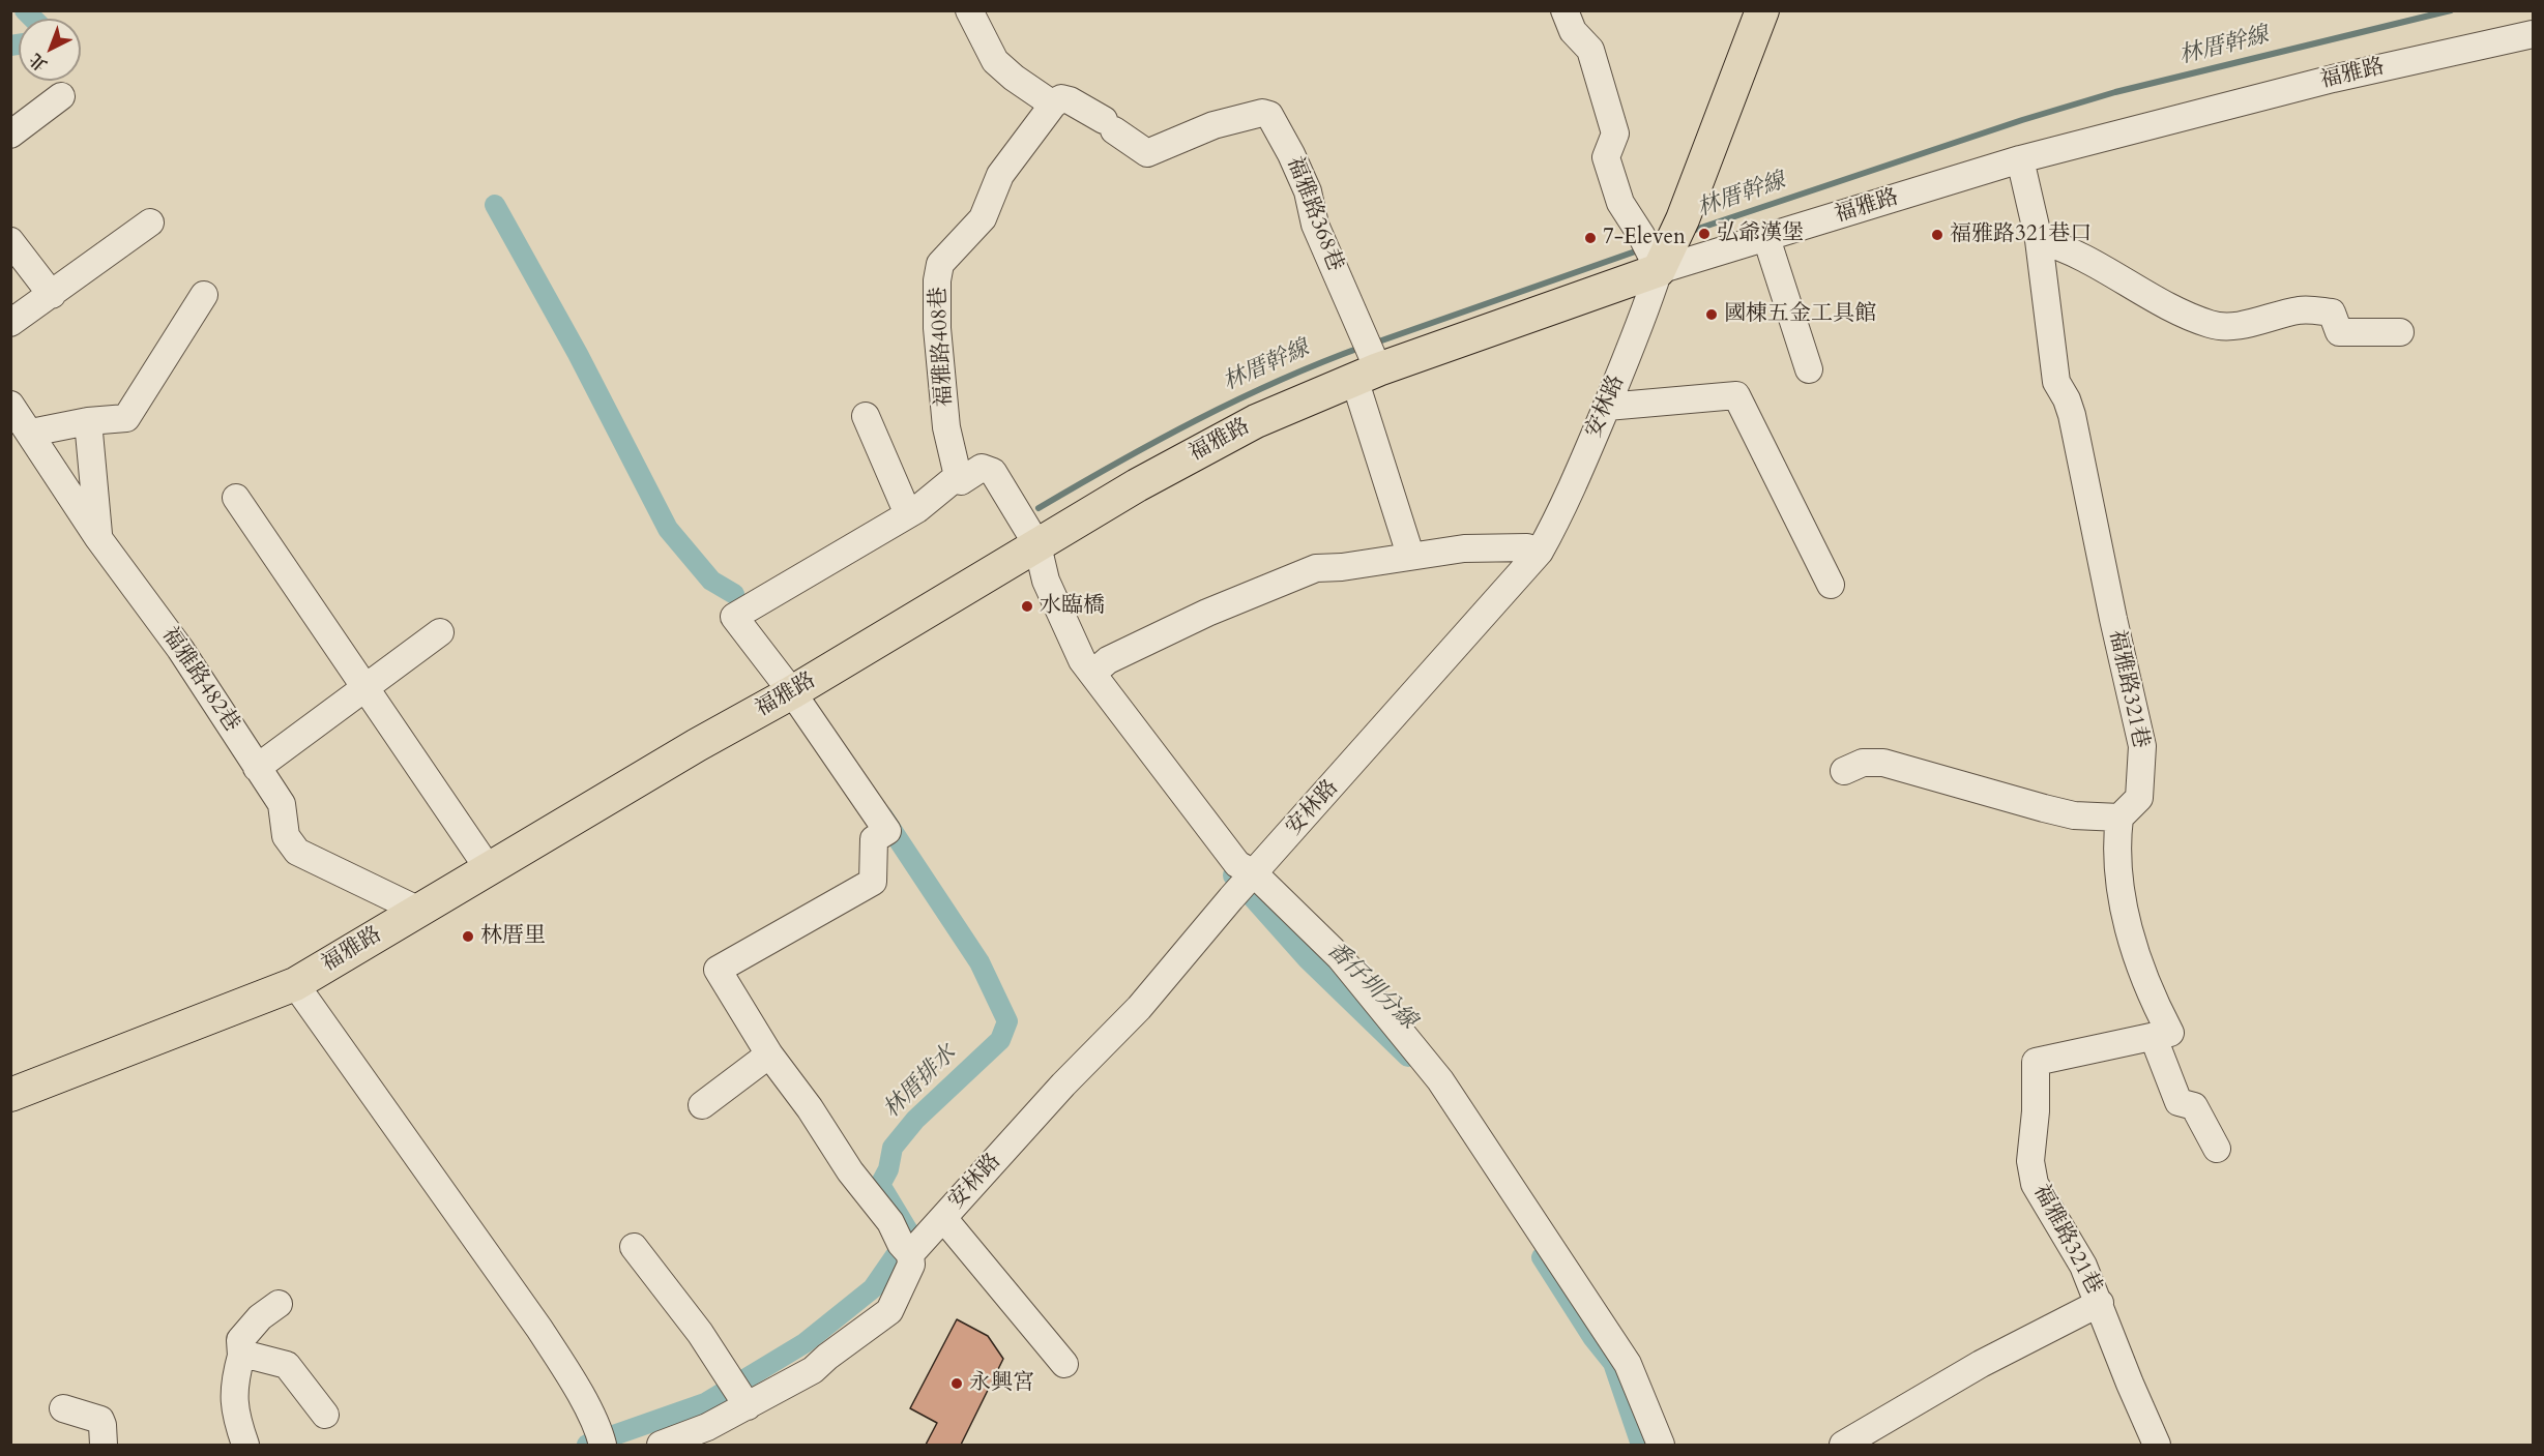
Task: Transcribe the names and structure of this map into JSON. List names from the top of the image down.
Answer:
{
  "streets": {
    "main road": ["福雅路", "安林路"],
    "street": [
      "福雅路368巷",
      "福雅路408巷",
      "福雅路482巷",
      "福雅路321巷"
    ]
  },
  "crossings": [
    ["福雅路", "福雅路368巷"],
    ["福雅路", "安林路"],
    ["福雅路", "福雅路482巷"],
    ["福雅路", "福雅路321巷"],
    ["福雅路368巷", "福雅路408巷"]
  ],
  "water": ["林厝幹線", "番仔圳分線", "林厝排水"],
  "places": [
    "弘爺漢堡",
    "福雅路321巷口",
    "7-Eleven",
    "國棟五金工具館",
    "水臨橋",
    "林厝里",
    "永興宮"
  ],
  "north": "bottom left"
}
